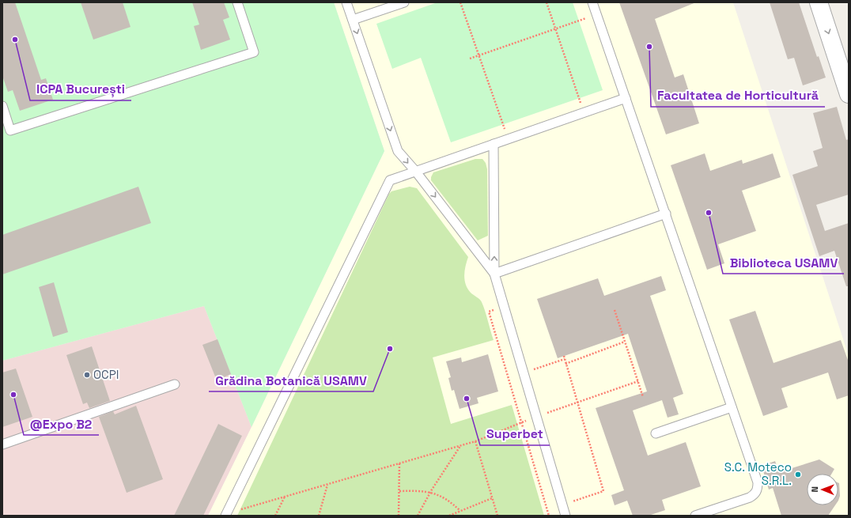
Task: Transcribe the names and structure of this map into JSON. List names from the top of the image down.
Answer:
{
  "places": [
    "ICPA București",
    "Facultatea de Horticultură",
    "Biblioteca USAMV",
    "Grădina Botanică USAMV",
    "OCPI",
    "@Expo B2",
    "Superbet",
    "S.C. Moteco S.R.L."
  ],
  "north": "left"
}
